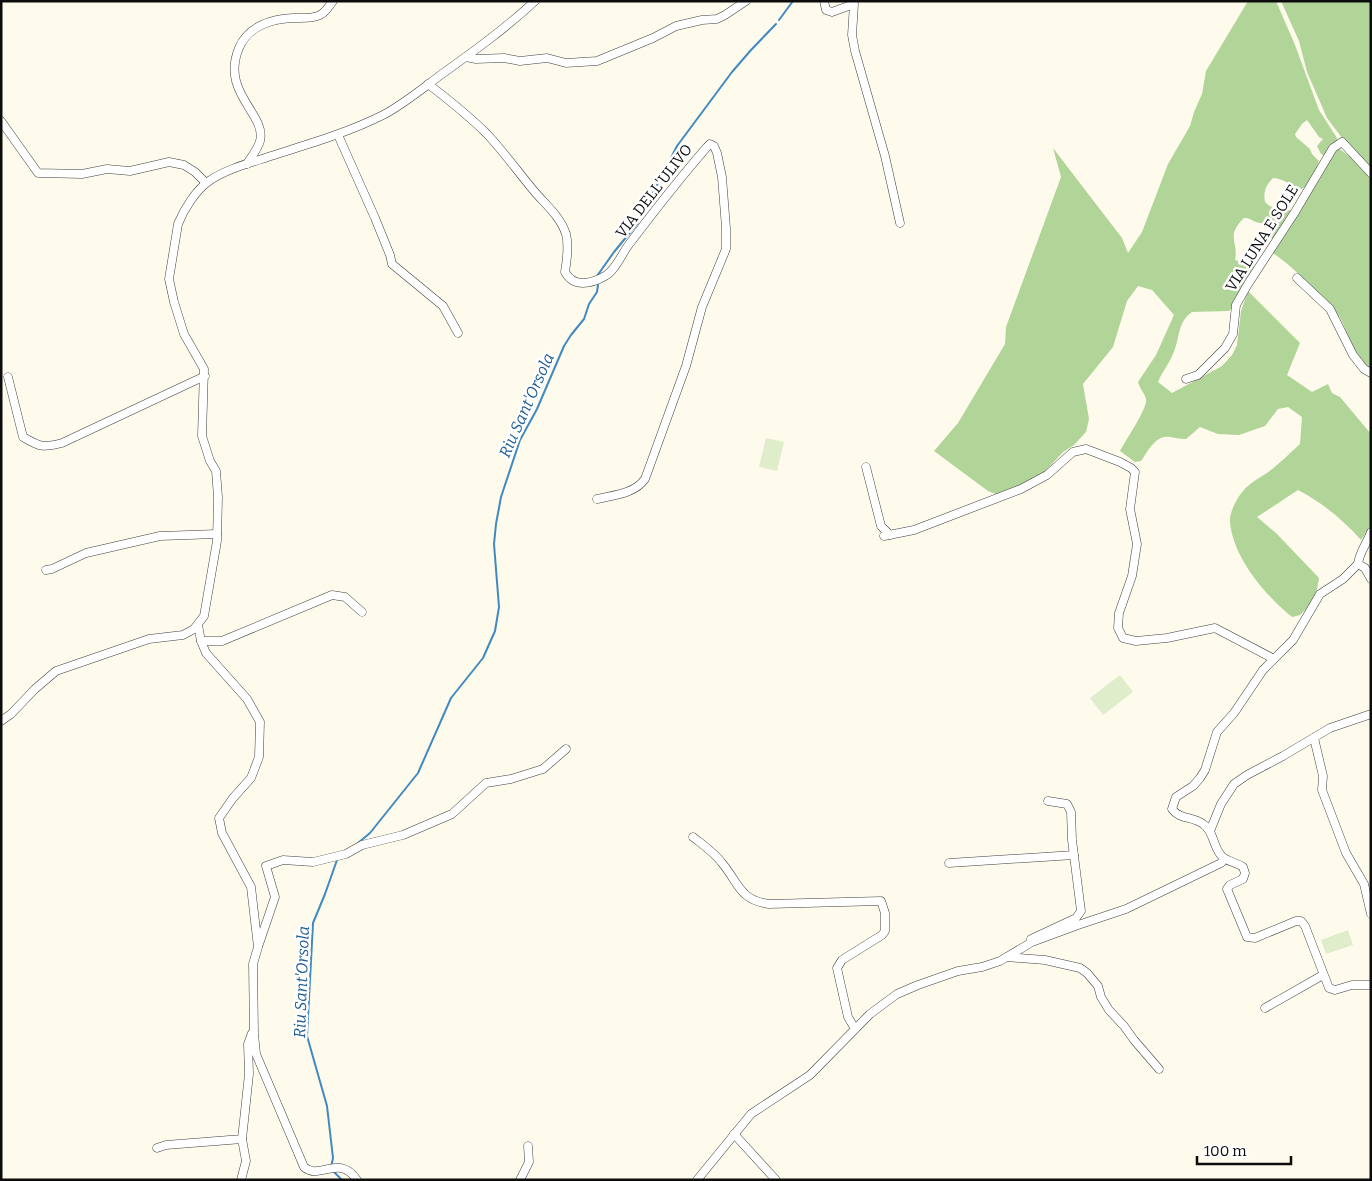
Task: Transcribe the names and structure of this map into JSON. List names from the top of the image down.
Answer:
{
  "streets": {
    "street": ["VIA DELL'ULIVO", "VIA LUNA E SOLE"]
  },
  "water": ["Riu Sant'Orsola"],
  "scale_bar": "100 m"
}
